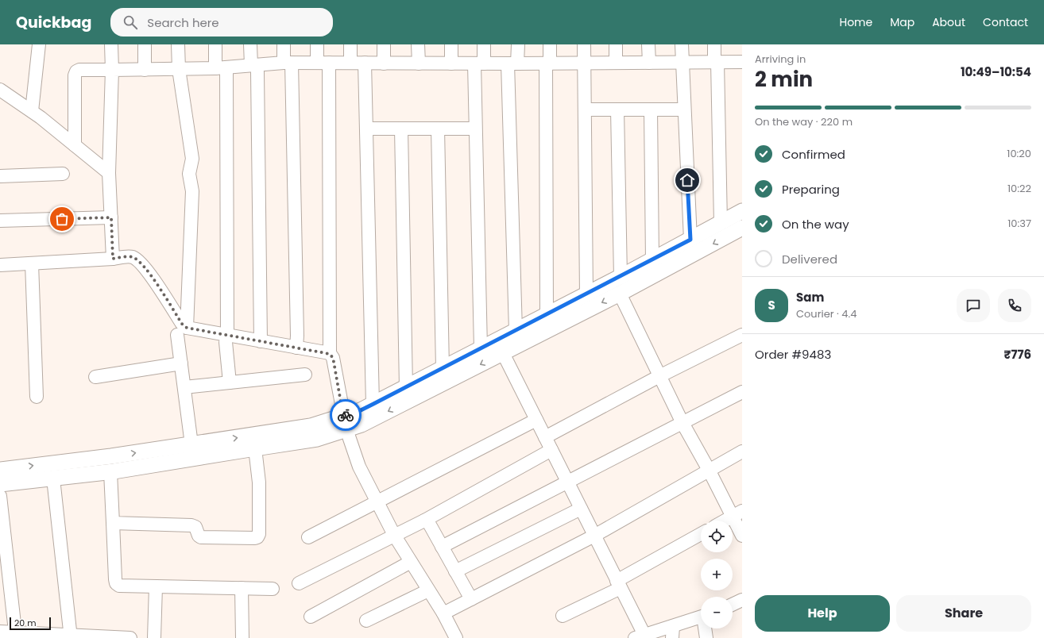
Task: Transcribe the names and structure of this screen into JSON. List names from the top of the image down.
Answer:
{
  "scale_bar": "20 m",
  "page": {
    "header": "Quickbag",
    "search": "Search here",
    "nav": [
      "Home",
      "Map",
      "About",
      "Contact"
    ],
    "heading": ["2 min", "Arriving in", "10:49–10:54"],
    "panel": [
      "Sam",
      "Courier · 4.4",
      "Order #9483",
      "₹776"
    ],
    "bar": "On the way · 220 m",
    "list": [
      ["Confirmed", "10:20"],
      ["Preparing", "10:22"],
      ["On the way", "10:37"],
      "Delivered"
    ],
    "round": "S",
    "map_buttons": ["+", "−"],
    "buttons": ["Help", "Share"],
    "scale": "20 m"
  }
}
